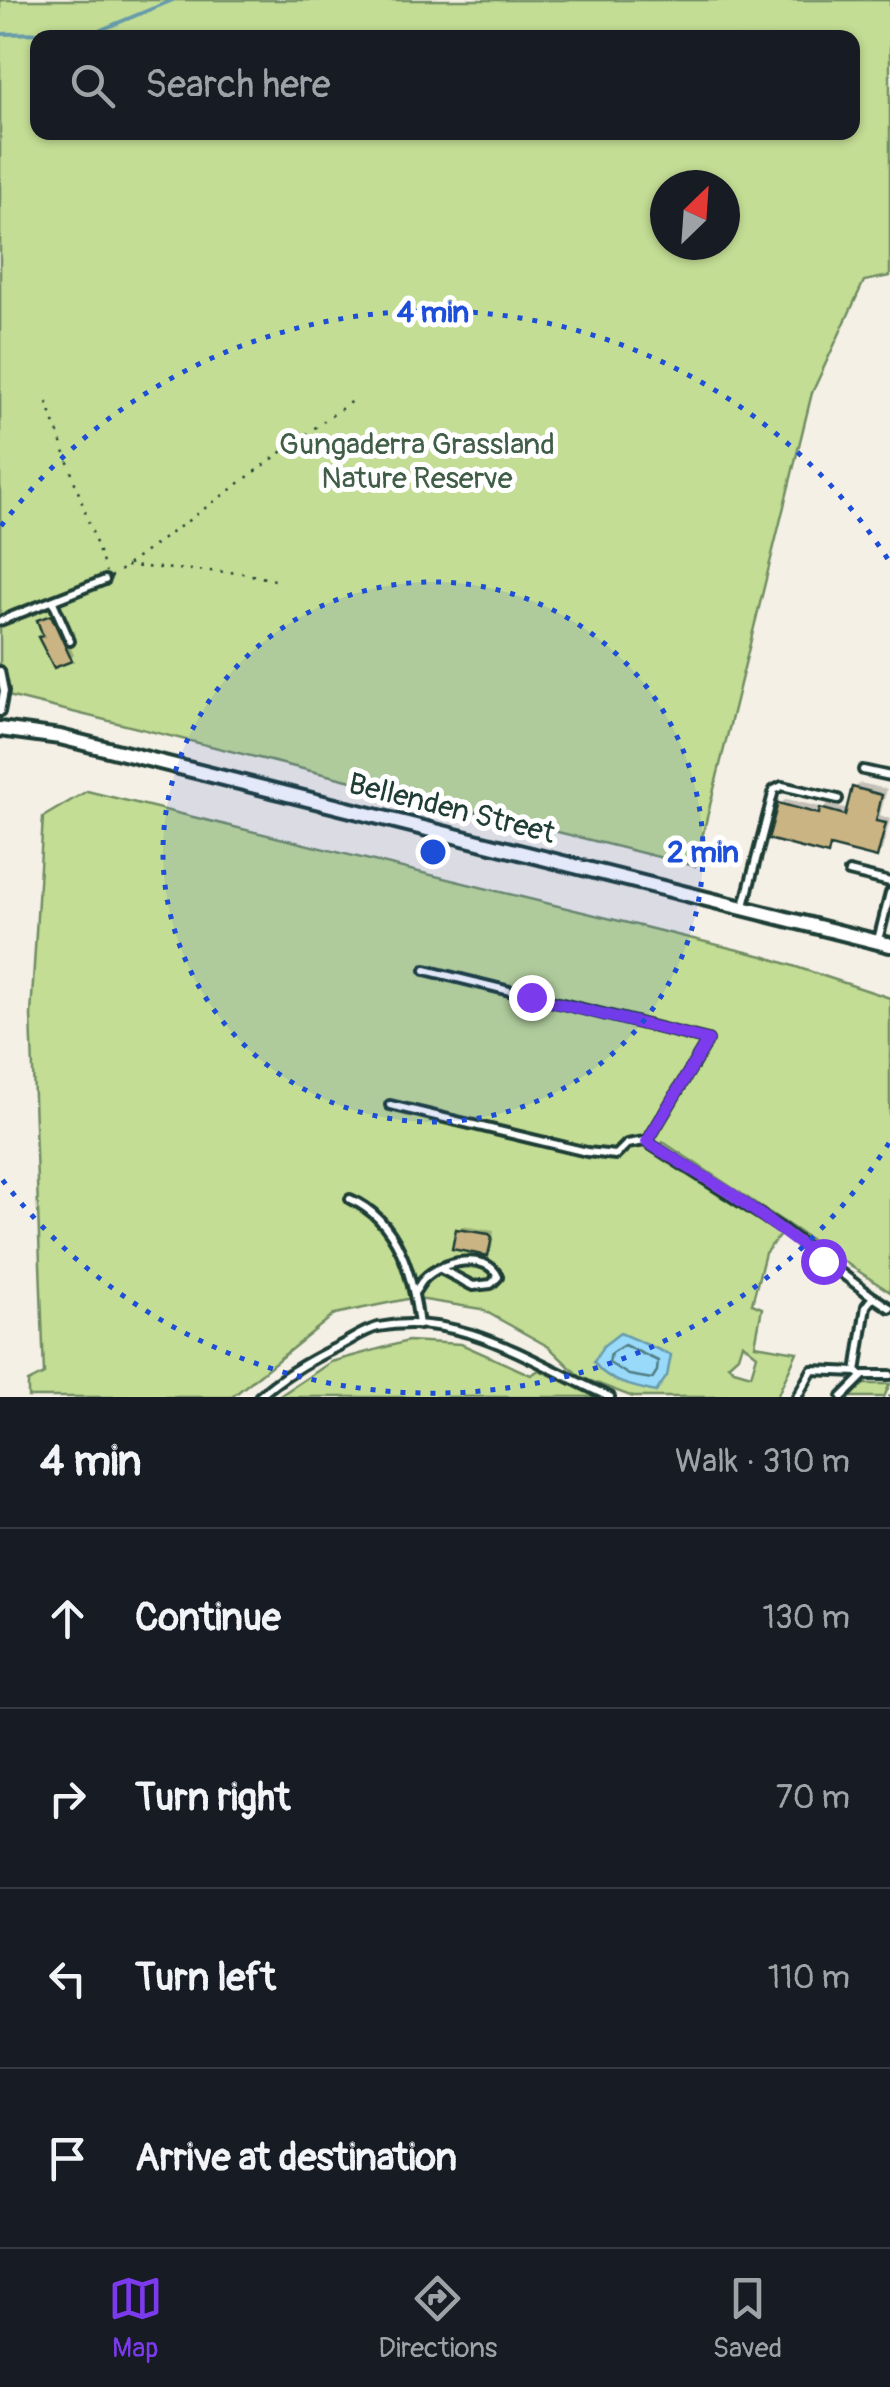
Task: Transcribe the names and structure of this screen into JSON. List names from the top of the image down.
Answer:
{
  "streets": {
    "street": ["Bellenden Street"]
  },
  "parks": ["Gungaderra Grassland Nature Reserve"],
  "north": "top right",
  "page": {
    "search": "Search here",
    "heading": ["4 min", "Walk · 310 m"],
    "list": [
      ["Continue", "130 m"],
      ["Turn right", "70 m"],
      ["Turn left", "110 m"],
      "Arrive at destination"
    ],
    "nav": ["Map", "Directions", "Saved"]
  },
  "rings": ["4 min", "2 min"]
}
